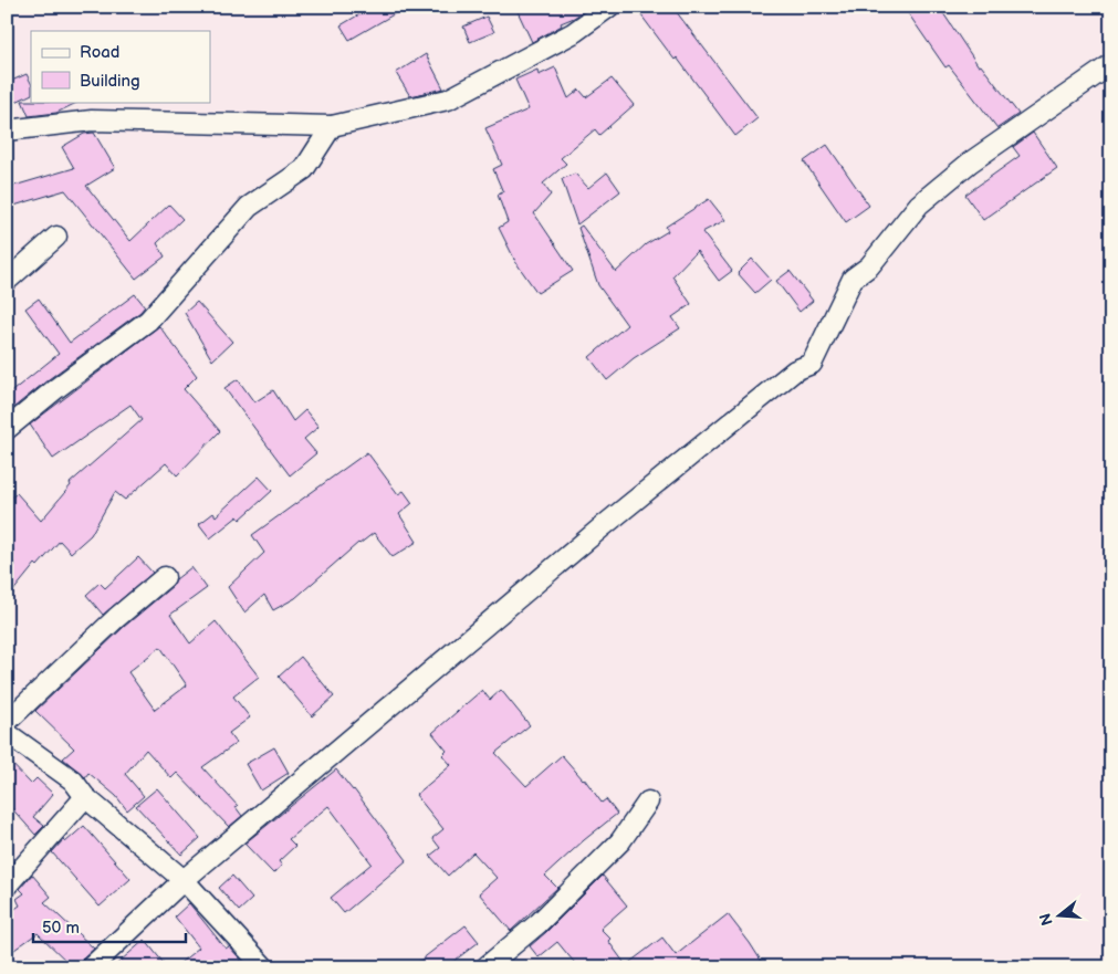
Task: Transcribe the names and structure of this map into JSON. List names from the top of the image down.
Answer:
{
  "legend": ["Road", "Building"],
  "scale_bar": "50 m",
  "north": "left"
}
